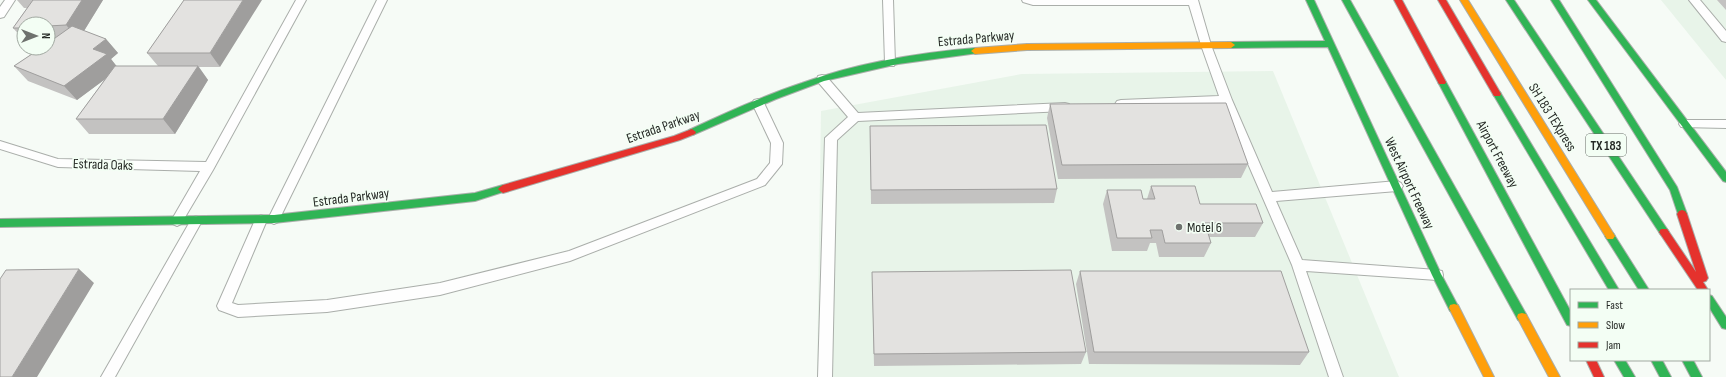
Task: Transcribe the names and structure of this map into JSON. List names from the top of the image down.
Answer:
{
  "streets": {
    "main road": [
      "Estrada Parkway",
      "SH 183 TEXpress",
      "TX 183",
      "Airport Freeway",
      "West Airport Freeway"
    ],
    "lane": ["Estrada Oaks"]
  },
  "crossings": [
    ["Estrada Parkway", "West Airport Freeway"]
  ],
  "places": ["Motel 6"],
  "legend": ["Fast", "Slow", "Jam"],
  "north": "right"
}
